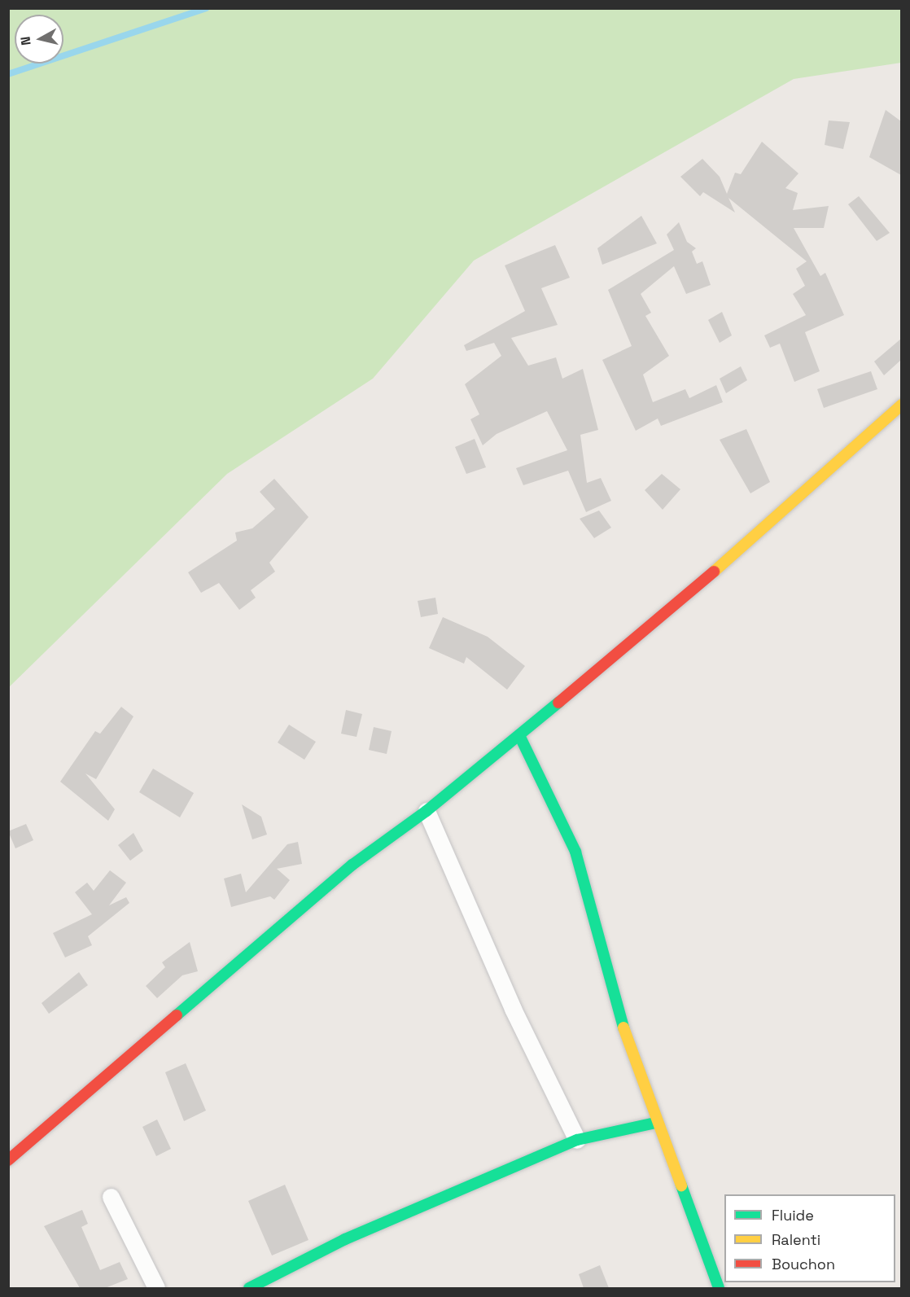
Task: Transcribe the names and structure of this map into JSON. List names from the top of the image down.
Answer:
{
  "legend": ["Fluide", "Ralenti", "Bouchon"],
  "north": "left"
}
